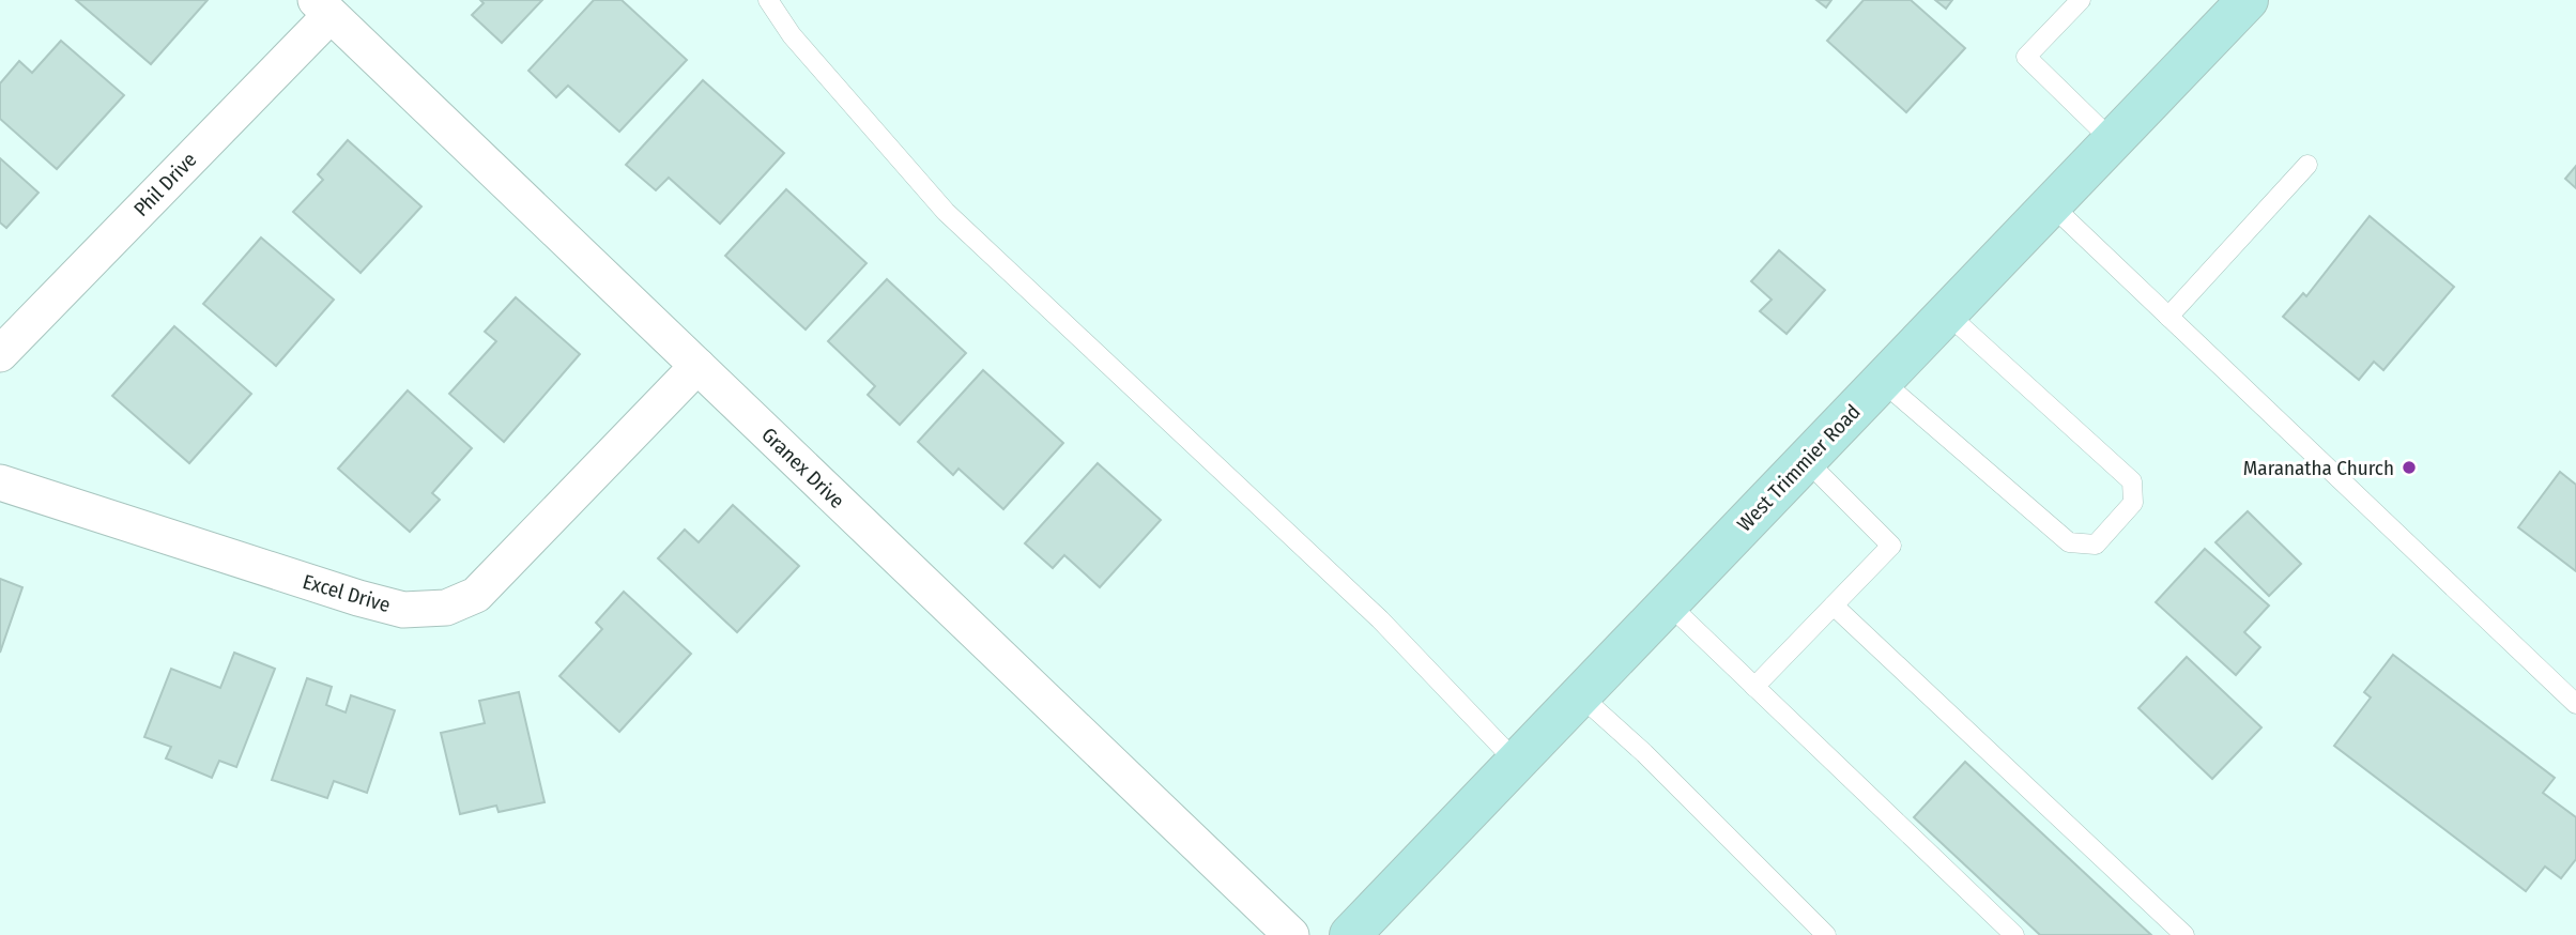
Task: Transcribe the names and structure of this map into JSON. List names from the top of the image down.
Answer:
{
  "streets": {
    "main road": ["West Trimmier Road"],
    "street": ["Phil Drive", "Granex Drive", "Excel Drive"]
  },
  "crossings": [
    ["Phil Drive", "Granex Drive"],
    ["Granex Drive", "Excel Drive"]
  ],
  "places": ["Maranatha Church"]
}
